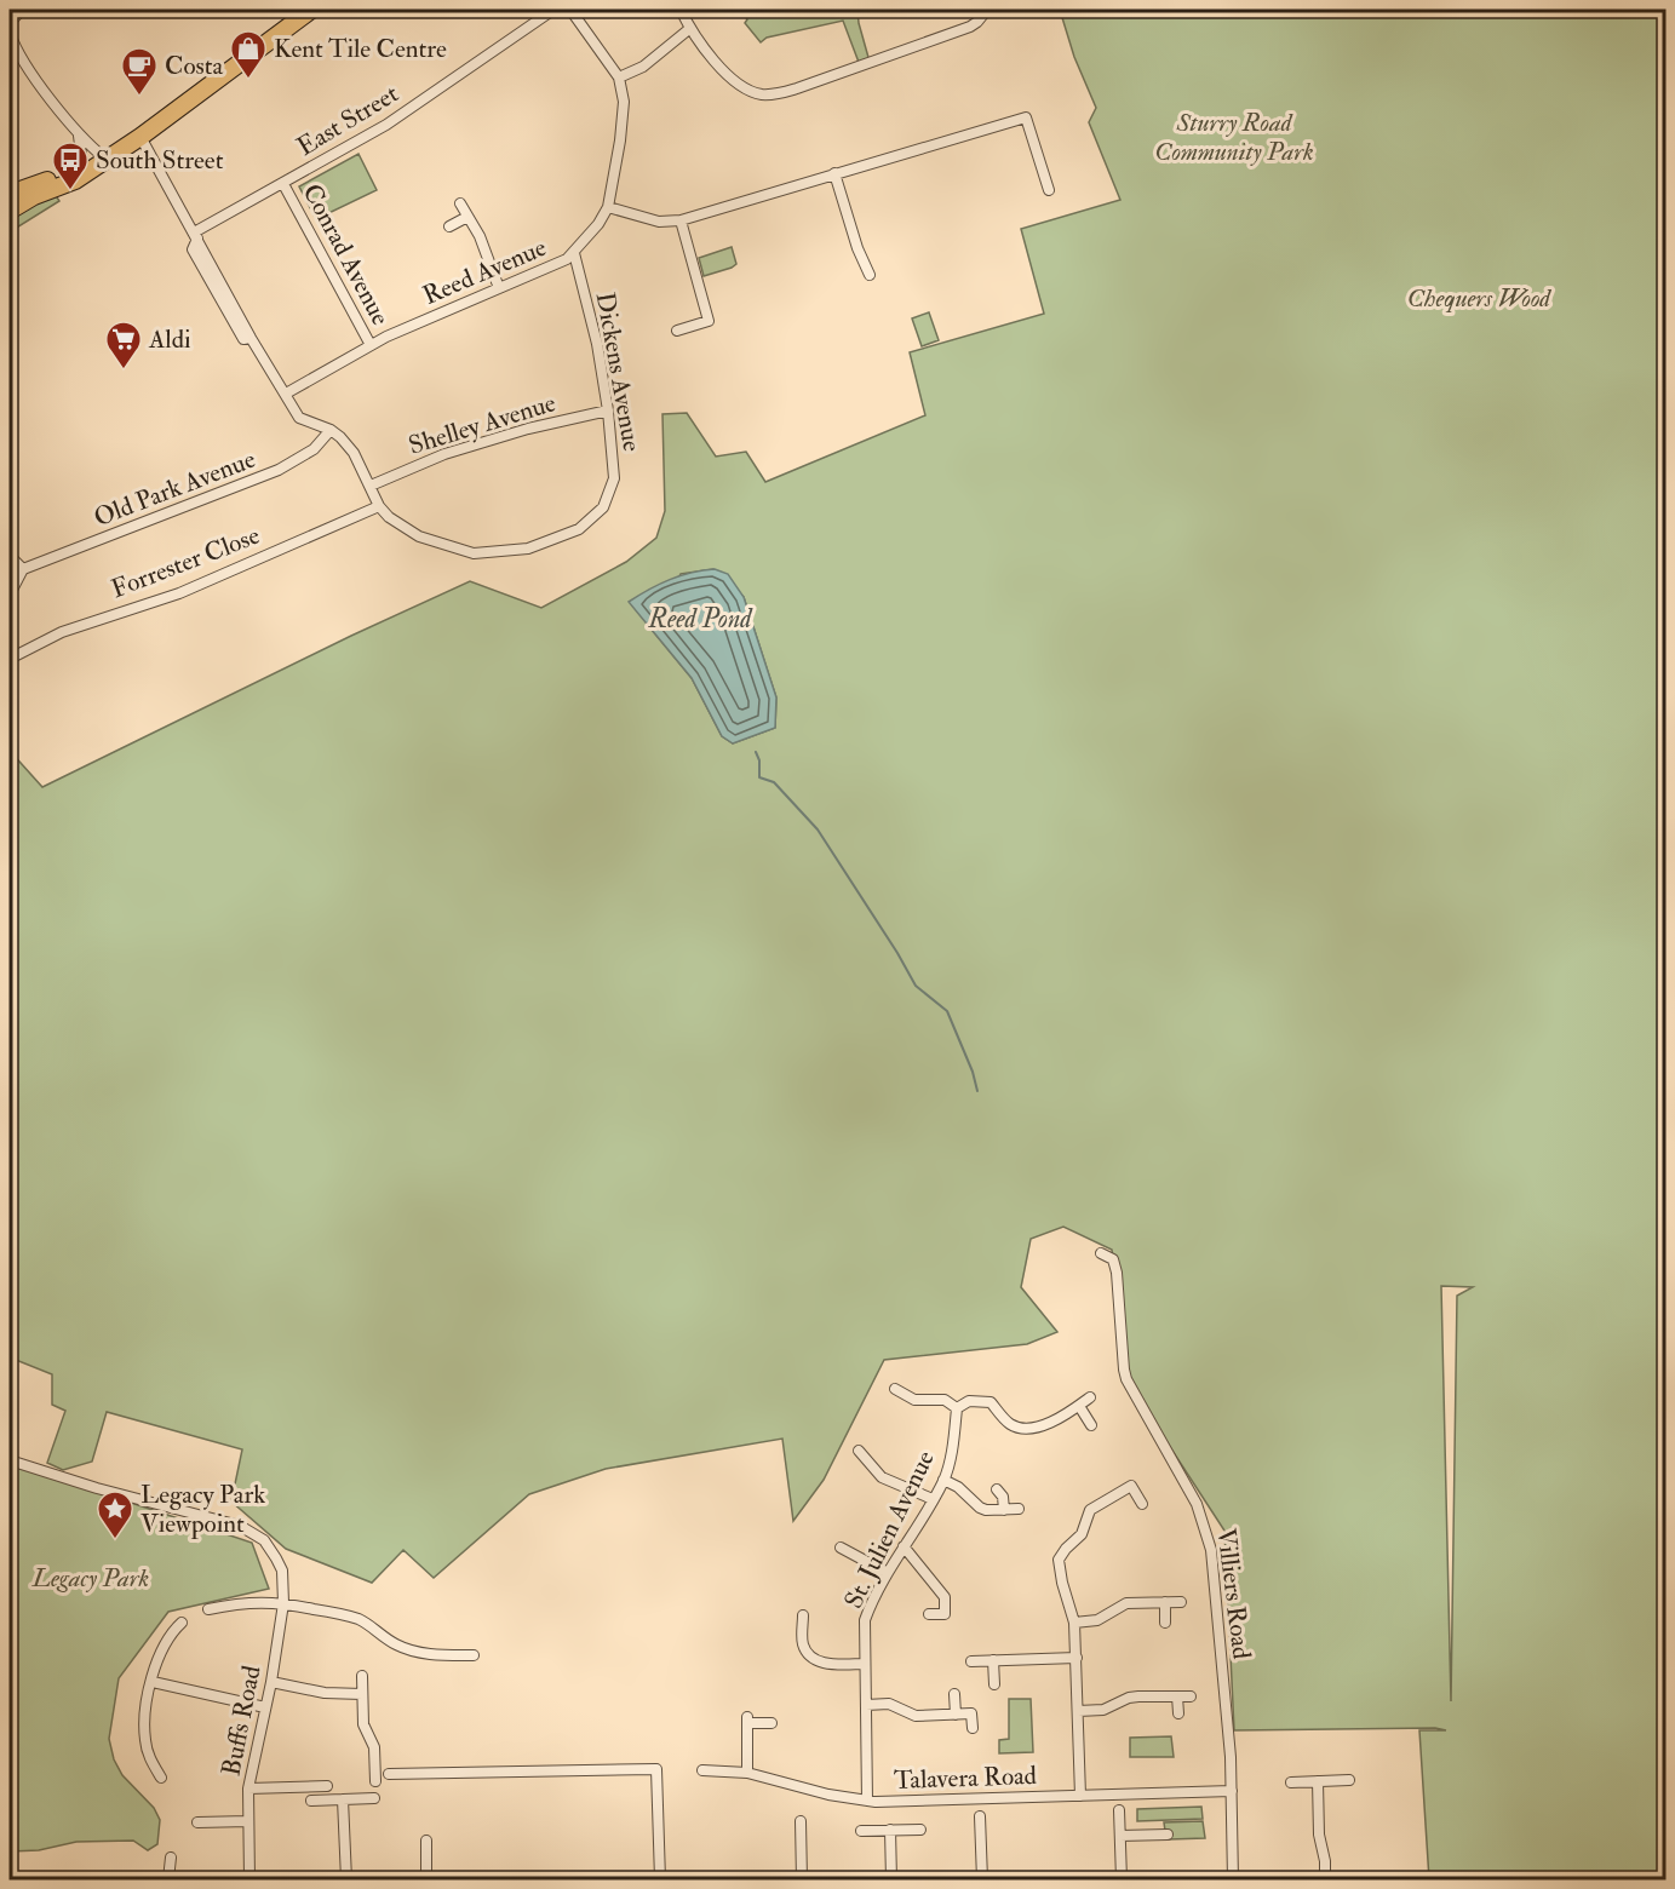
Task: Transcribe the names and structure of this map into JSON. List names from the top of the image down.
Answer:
{
  "streets": {
    "street": [
      "East Street",
      "Conrad Avenue",
      "Reed Avenue",
      "Dickens Avenue",
      "Shelley Avenue",
      "Old Park Avenue",
      "Forrester Close",
      "St. Julien Avenue",
      "Villiers Road",
      "Buffs Road",
      "Talavera Road"
    ]
  },
  "crossings": [
    ["East Street", "Conrad Avenue"],
    ["Conrad Avenue", "Reed Avenue"],
    ["Reed Avenue", "Dickens Avenue"],
    ["Dickens Avenue", "Shelley Avenue"],
    ["Dickens Avenue", "Forrester Close"],
    ["St. Julien Avenue", "Talavera Road"],
    ["Villiers Road", "Talavera Road"]
  ],
  "water": ["Reed Pond"],
  "parks": ["Sturry Road Community Park", "Chequers Wood", "Legacy Park"],
  "places": {
    "shop": ["Kent Tile Centre"],
    "cafe": ["Costa"],
    "bus stop": ["South Street"],
    "supermarket": ["Aldi"],
    "place": ["Legacy Park Viewpoint"]
  }
}
